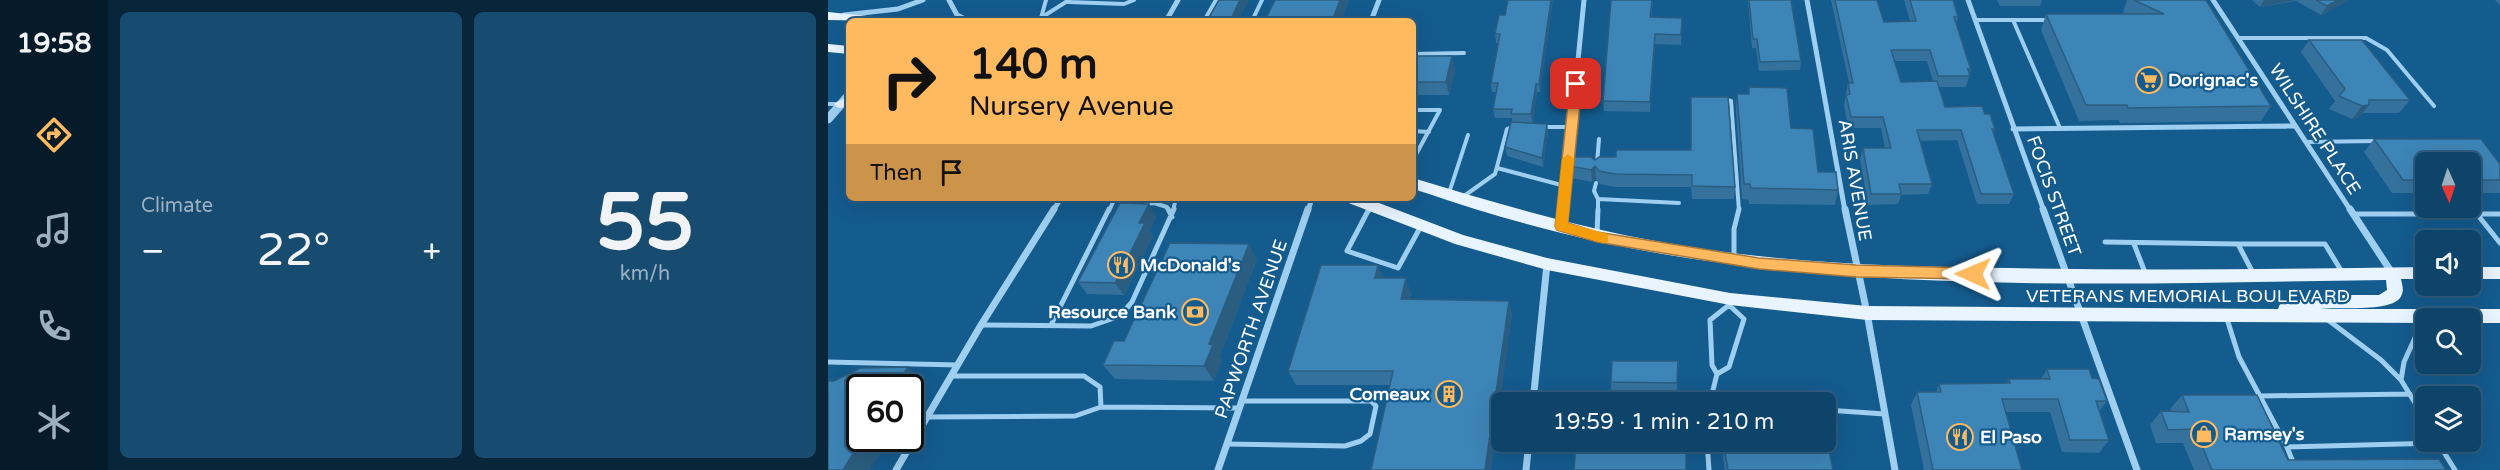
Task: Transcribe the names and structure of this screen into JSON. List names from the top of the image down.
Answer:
{
  "streets": {
    "main road": ["VETERANS MEMORIAL BOULEVARD"],
    "street": [
      "WILSHIRE PLACE",
      "ARIS AVENUE",
      "FOCIS STREET",
      "PAPWORTH AVENUE"
    ]
  },
  "crossings": [
    ["WILSHIRE PLACE", "VETERANS MEMORIAL BOULEVARD"],
    ["ARIS AVENUE", "VETERANS MEMORIAL BOULEVARD"],
    ["FOCIS STREET", "VETERANS MEMORIAL BOULEVARD"]
  ],
  "places": {
    "supermarket": ["Dorignac's"],
    "restaurant": ["McDonald's", "El Paso"],
    "bank": ["Resource Bank"],
    "building": ["Comeaux"],
    "shop": ["Ramsey's"]
  },
  "north": "bottom",
  "page": {
    "tabs": "19:58",
    "tile": [
      "Climate",
      ["55", "km/h"]
    ],
    "turn": ["140 m", "Nursery Avenue"],
    "then": "Then",
    "heat": ["−", "22°", "+"],
    "limit": "60",
    "trip": "19:59 · 1 min · 210 m"
  }
}
